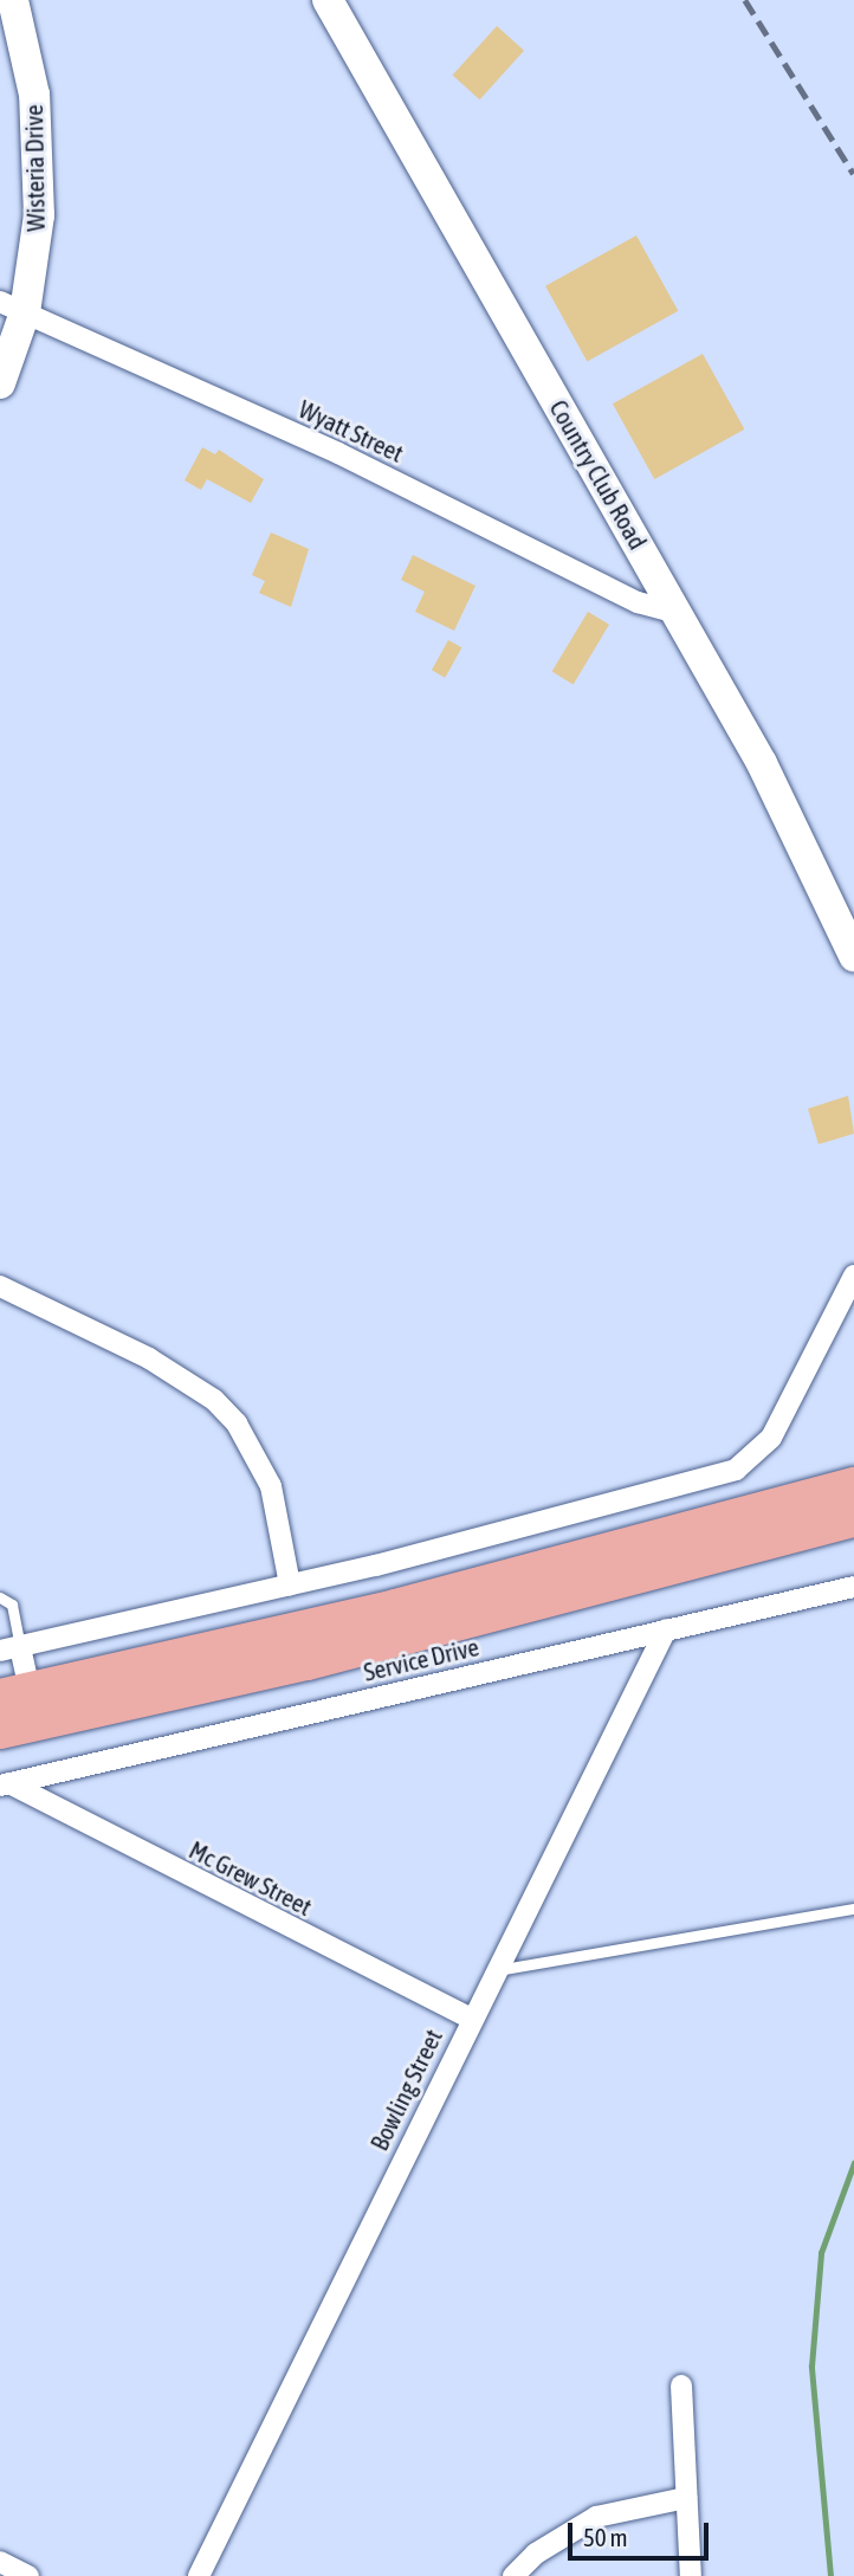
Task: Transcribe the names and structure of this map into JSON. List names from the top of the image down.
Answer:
{
  "streets": {
    "street": [
      "Wisteria Drive",
      "Wyatt Street",
      "Country Club Road",
      "Service Drive",
      "Mc Grew Street",
      "Bowling Street"
    ]
  },
  "crossings": [
    ["Wisteria Drive", "Wyatt Street"],
    ["Wyatt Street", "Country Club Road"],
    ["Service Drive", "Mc Grew Street"],
    ["Service Drive", "Bowling Street"],
    ["Mc Grew Street", "Bowling Street"]
  ],
  "scale_bar": "50 m"
}
